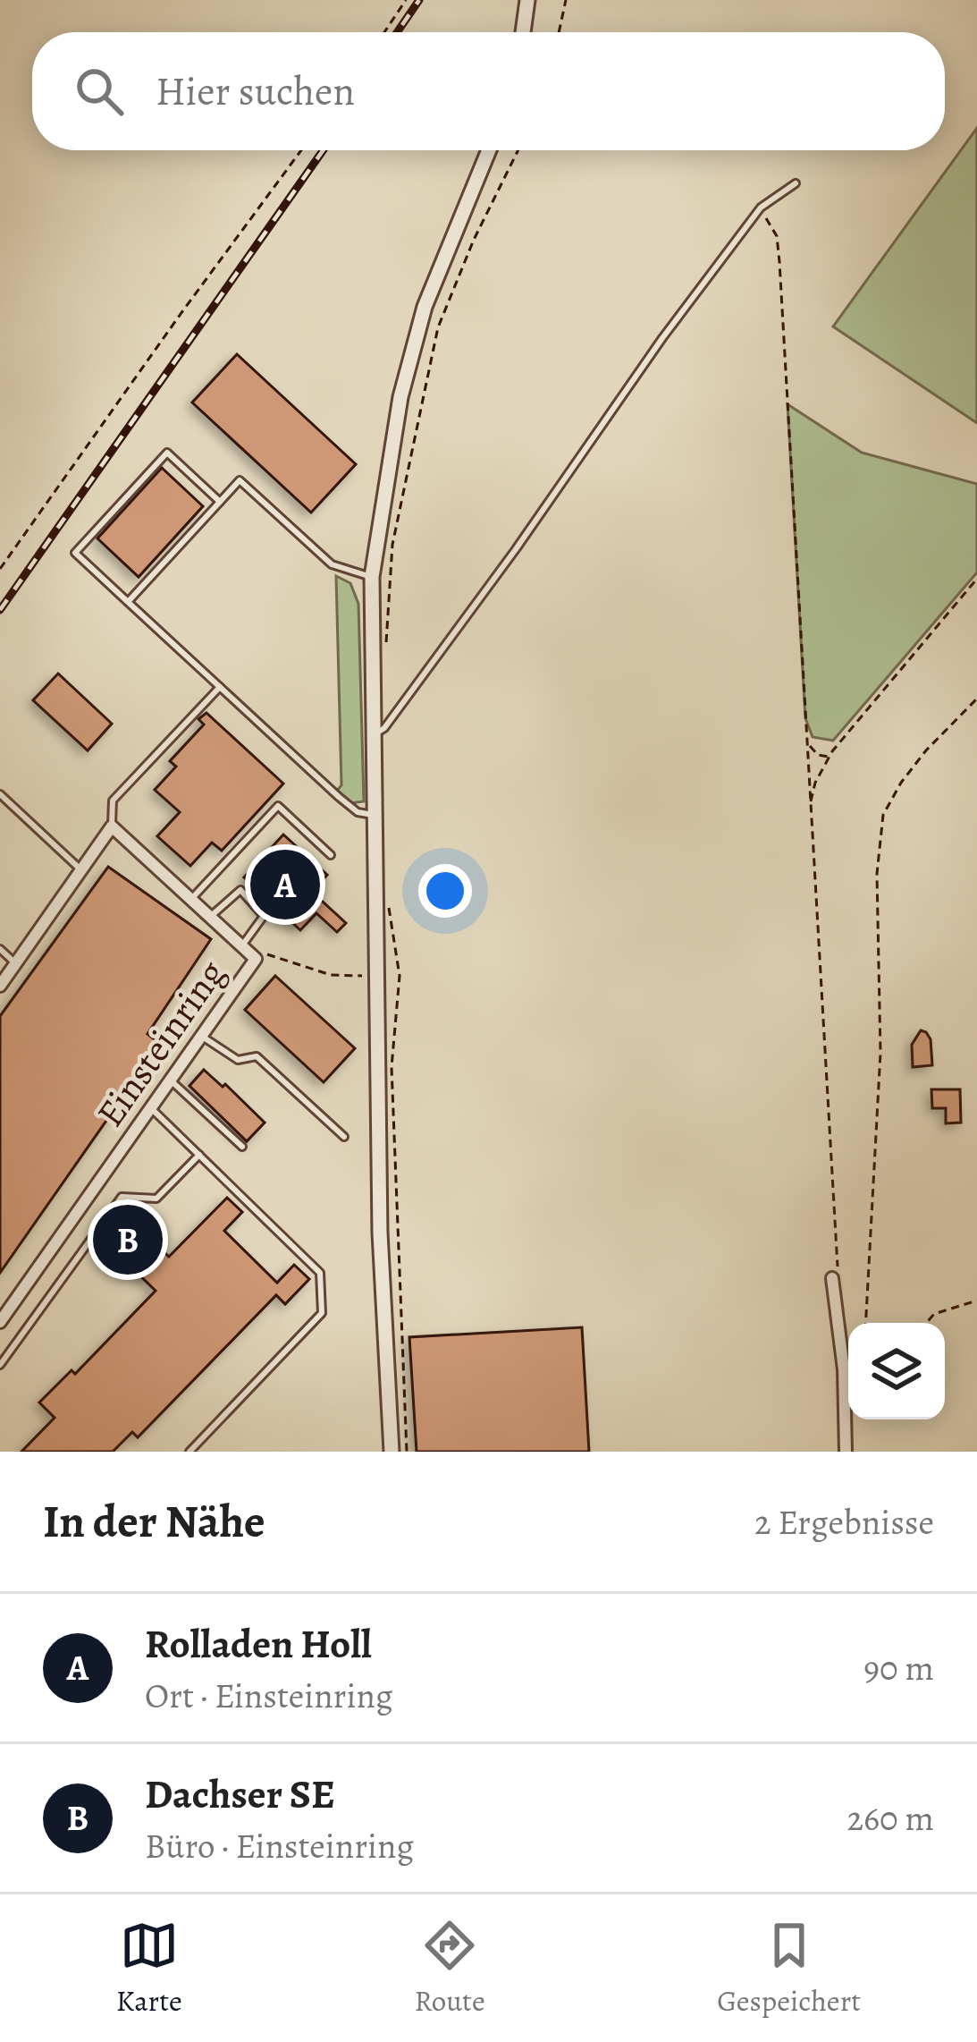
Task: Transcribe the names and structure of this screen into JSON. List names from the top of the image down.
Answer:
{
  "streets": {
    "street": ["Einsteinring"]
  },
  "page": {
    "search": "Hier suchen",
    "pins": ["A", "B"],
    "heading": ["In der Nähe", "2 Ergebnisse"],
    "list": [
      {
        "mark": "A",
        "name": "Rolladen Holl",
        "note": "Ort · Einsteinring",
        "value": "90 m"
      },
      {
        "mark": "B",
        "name": "Dachser SE",
        "note": "Büro · Einsteinring",
        "value": "260 m"
      }
    ],
    "nav": ["Karte", "Route", "Gespeichert"]
  }
}
